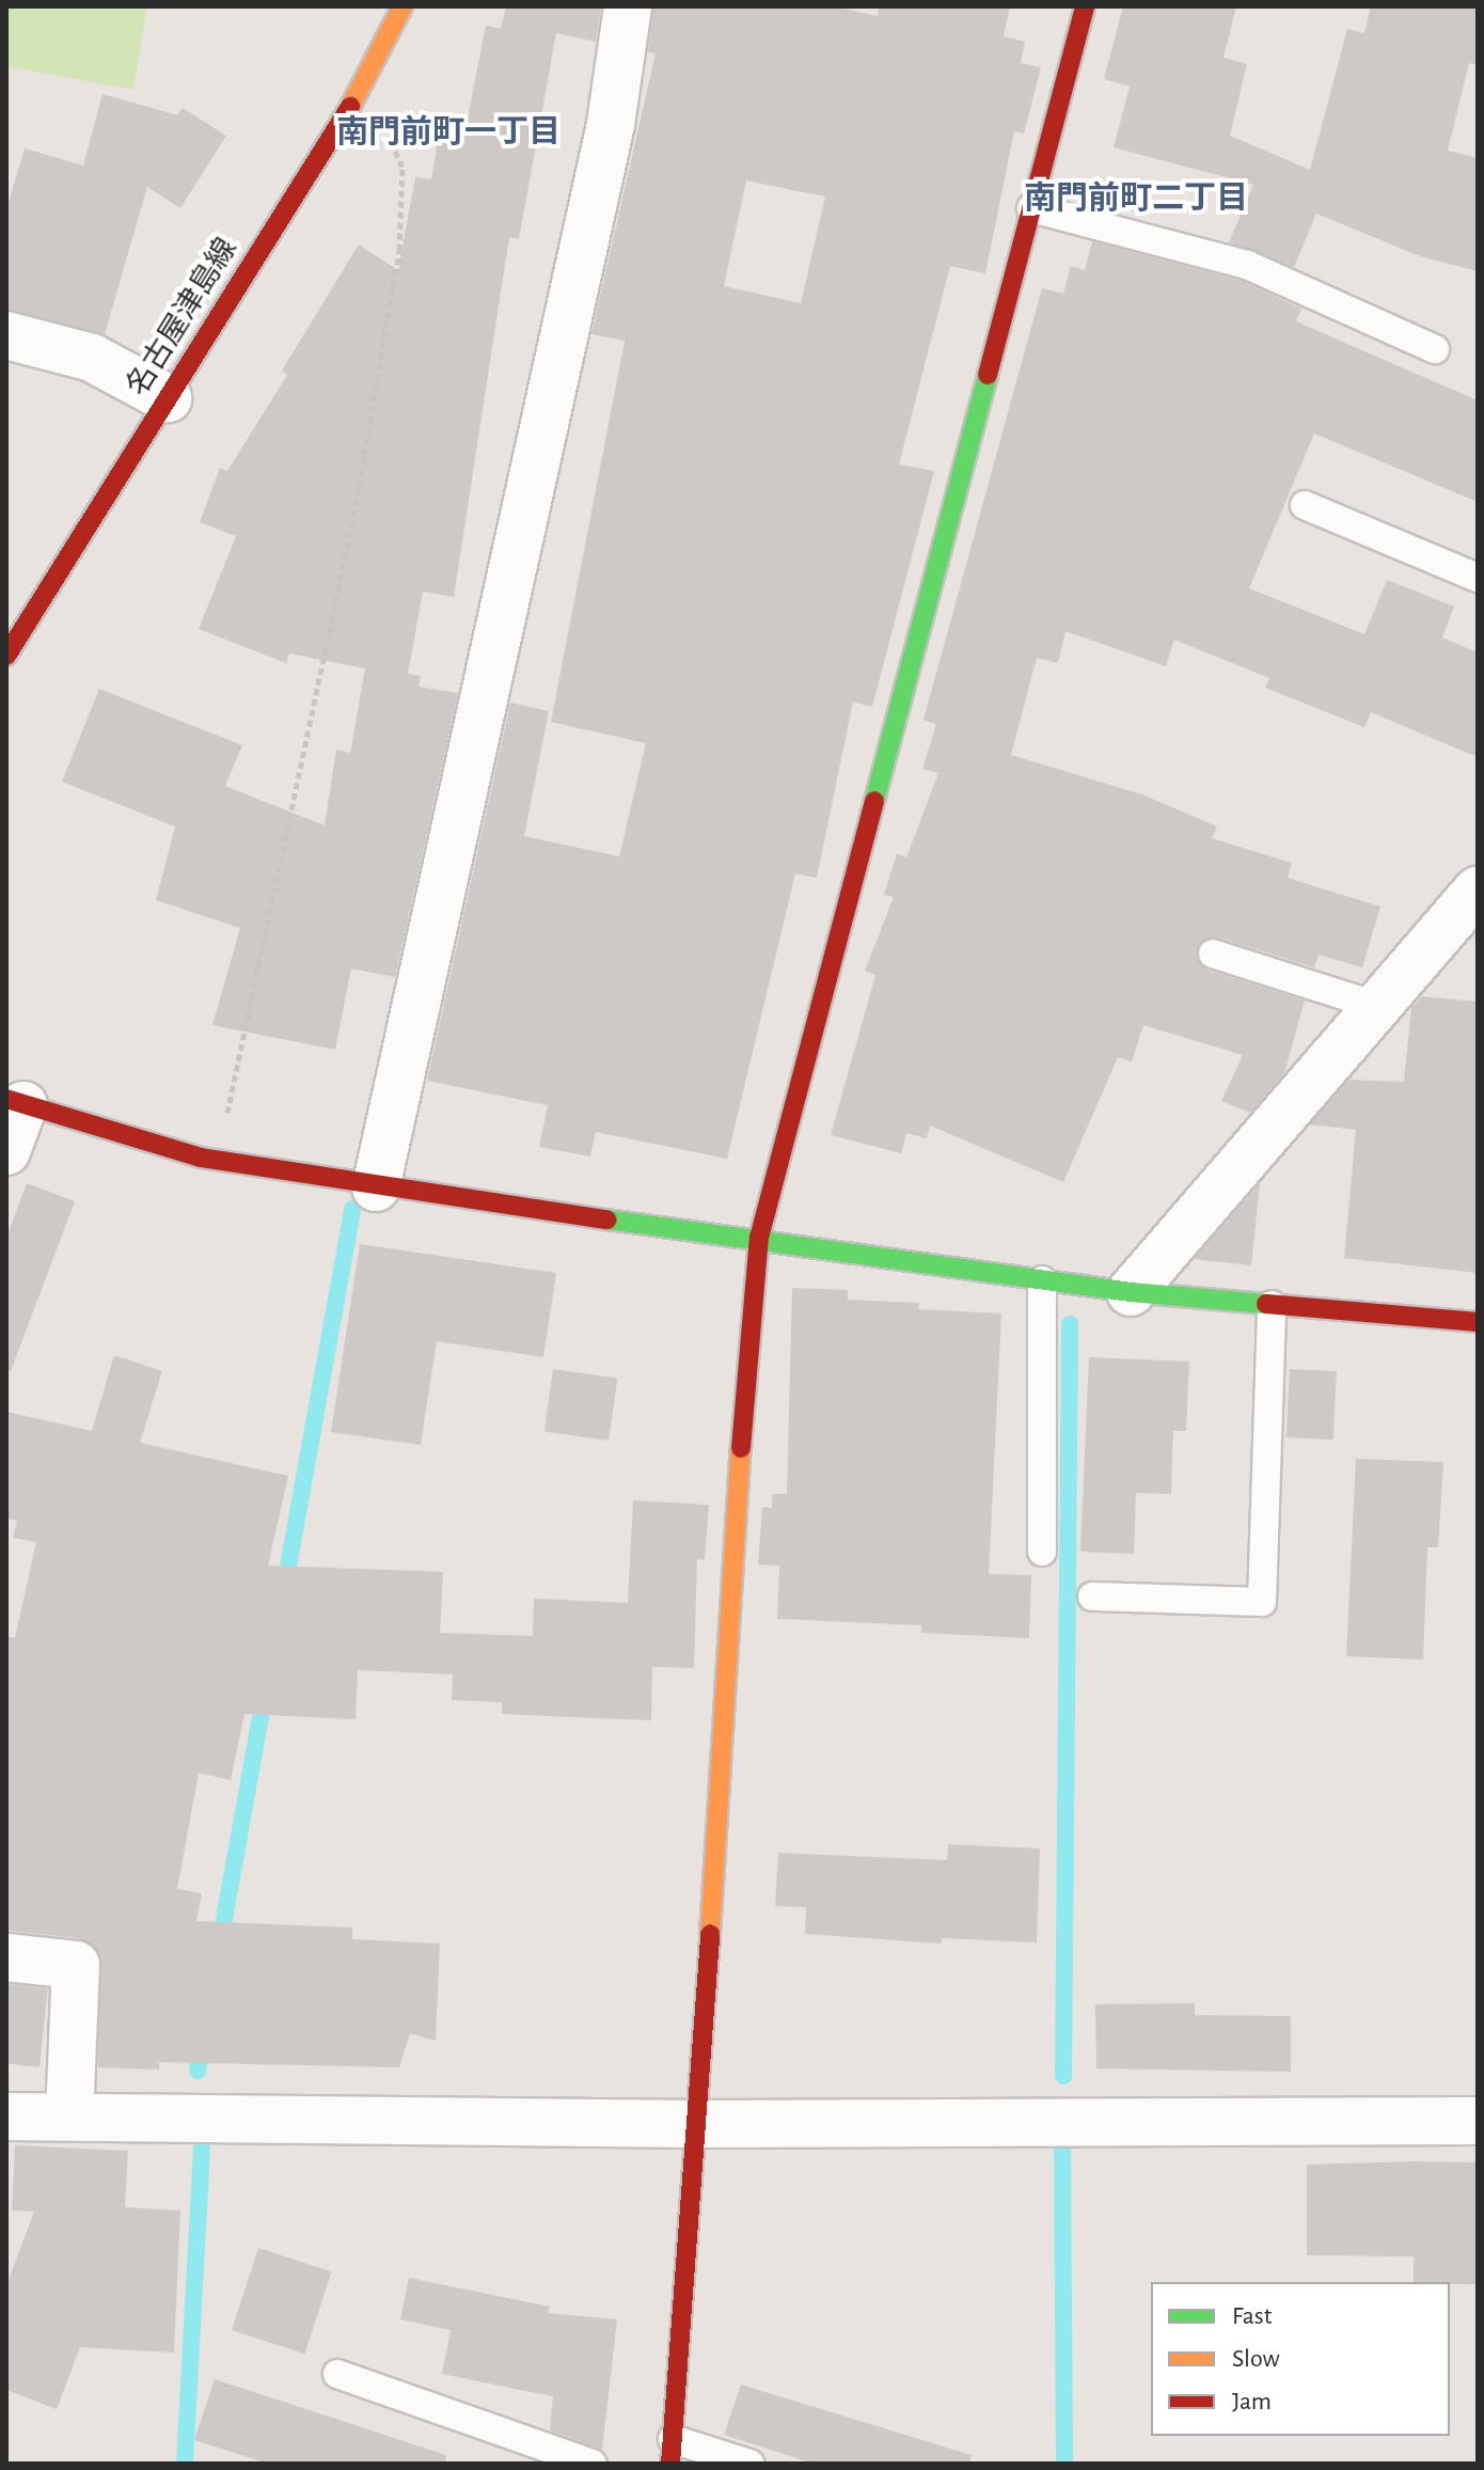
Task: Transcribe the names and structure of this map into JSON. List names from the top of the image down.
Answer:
{
  "streets": {
    "street": ["名古屋津島線"]
  },
  "districts": ["南門前町一丁目", "南門前町二丁目"],
  "legend": ["Fast", "Slow", "Jam"]
}
